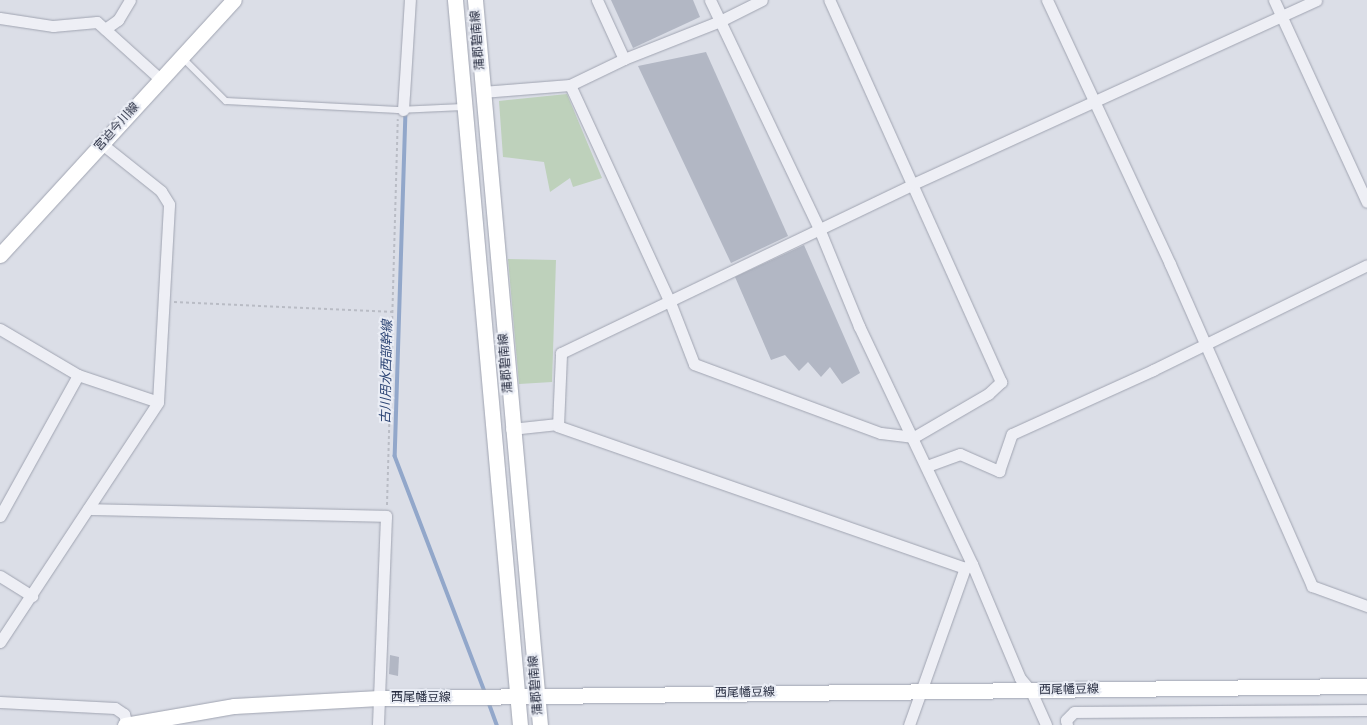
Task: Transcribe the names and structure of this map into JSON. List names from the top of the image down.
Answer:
{
  "streets": {
    "main road": ["蒲郡碧南線", "宮迫今川線", "西尾幡豆線"]
  },
  "crossings": [
    ["蒲郡碧南線", "西尾幡豆線"]
  ],
  "water": ["古川用水西部幹線"]
}
